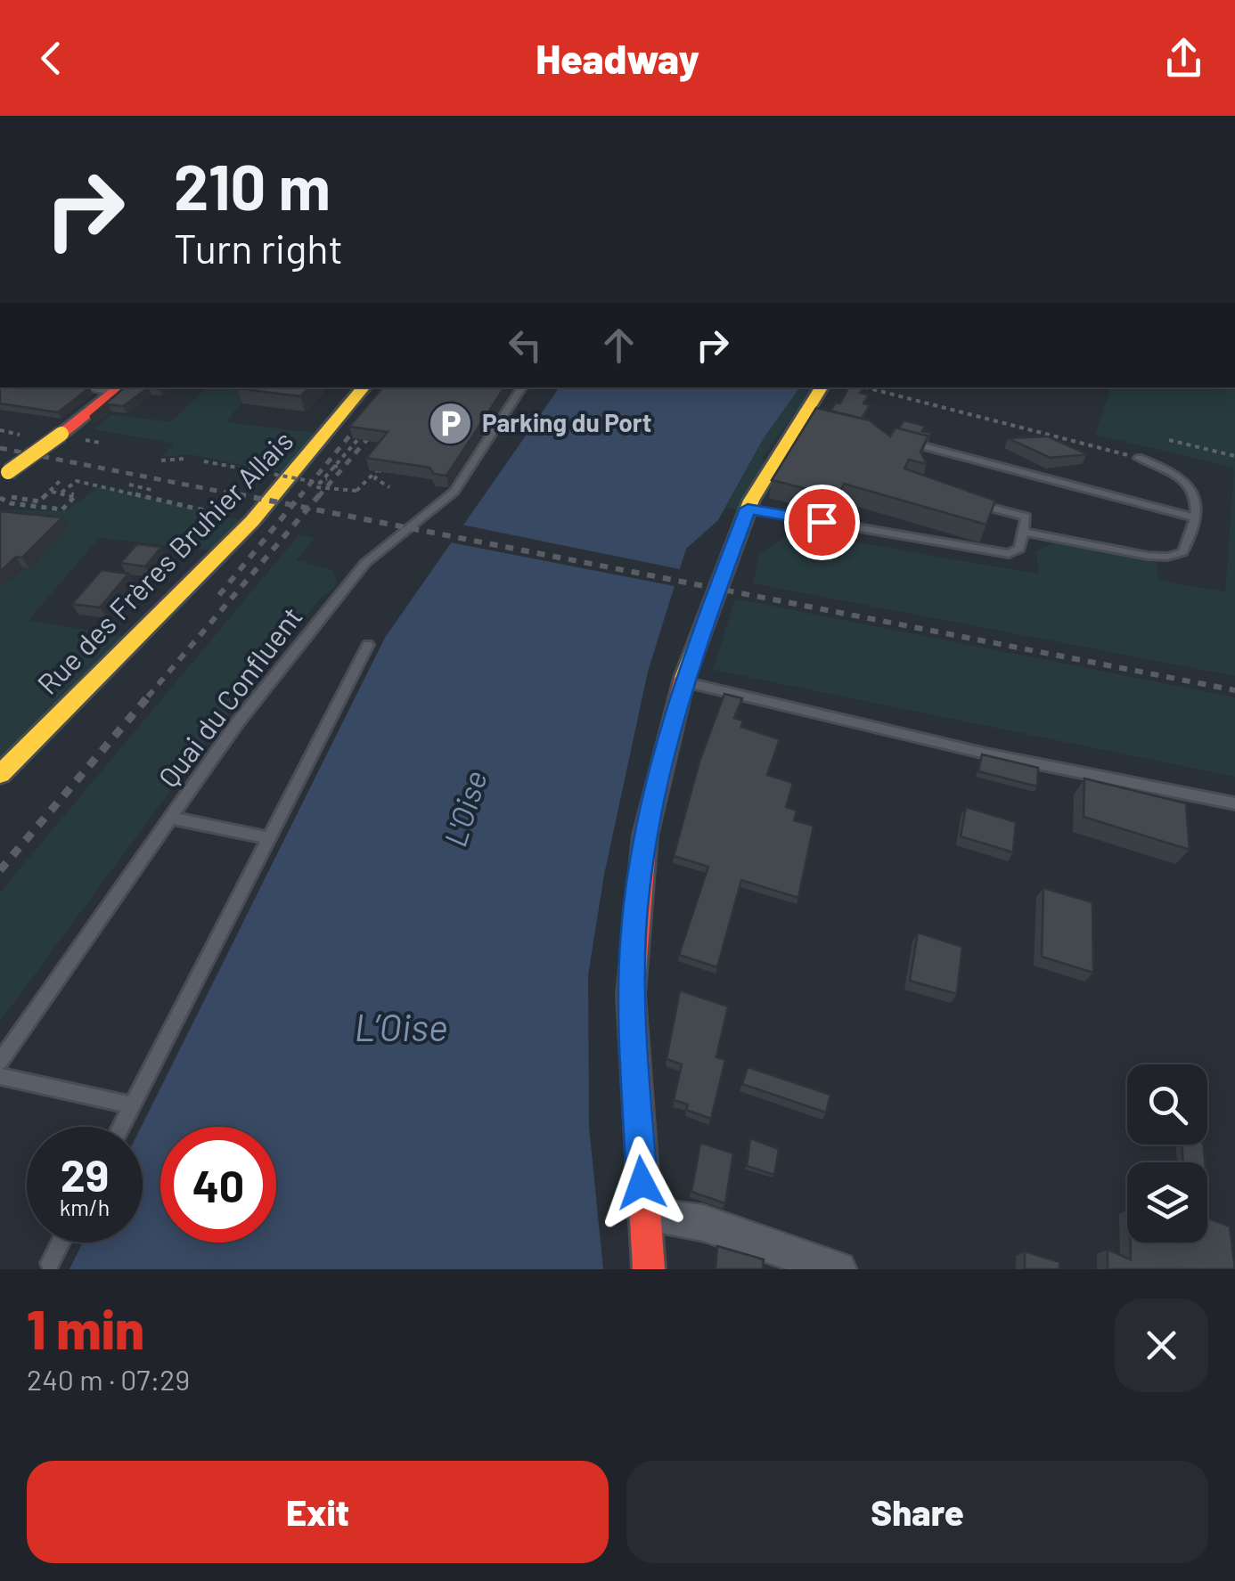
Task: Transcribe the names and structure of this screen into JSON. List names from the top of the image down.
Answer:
{
  "streets": {
    "street": ["Rue des Frères Bruhier Allais"],
    "lane": ["Quai du Confluent"]
  },
  "water": ["L'Oise", "L’Oise"],
  "places": {
    "parking": ["Parking du Port"]
  },
  "page": {
    "header": "Headway",
    "turn": ["210 m", "Turn right"],
    "speed": "29 km/h",
    "limit": "40",
    "heading": ["1 min", "240 m · 07:29"],
    "buttons": ["Exit", "Share"]
  }
}
